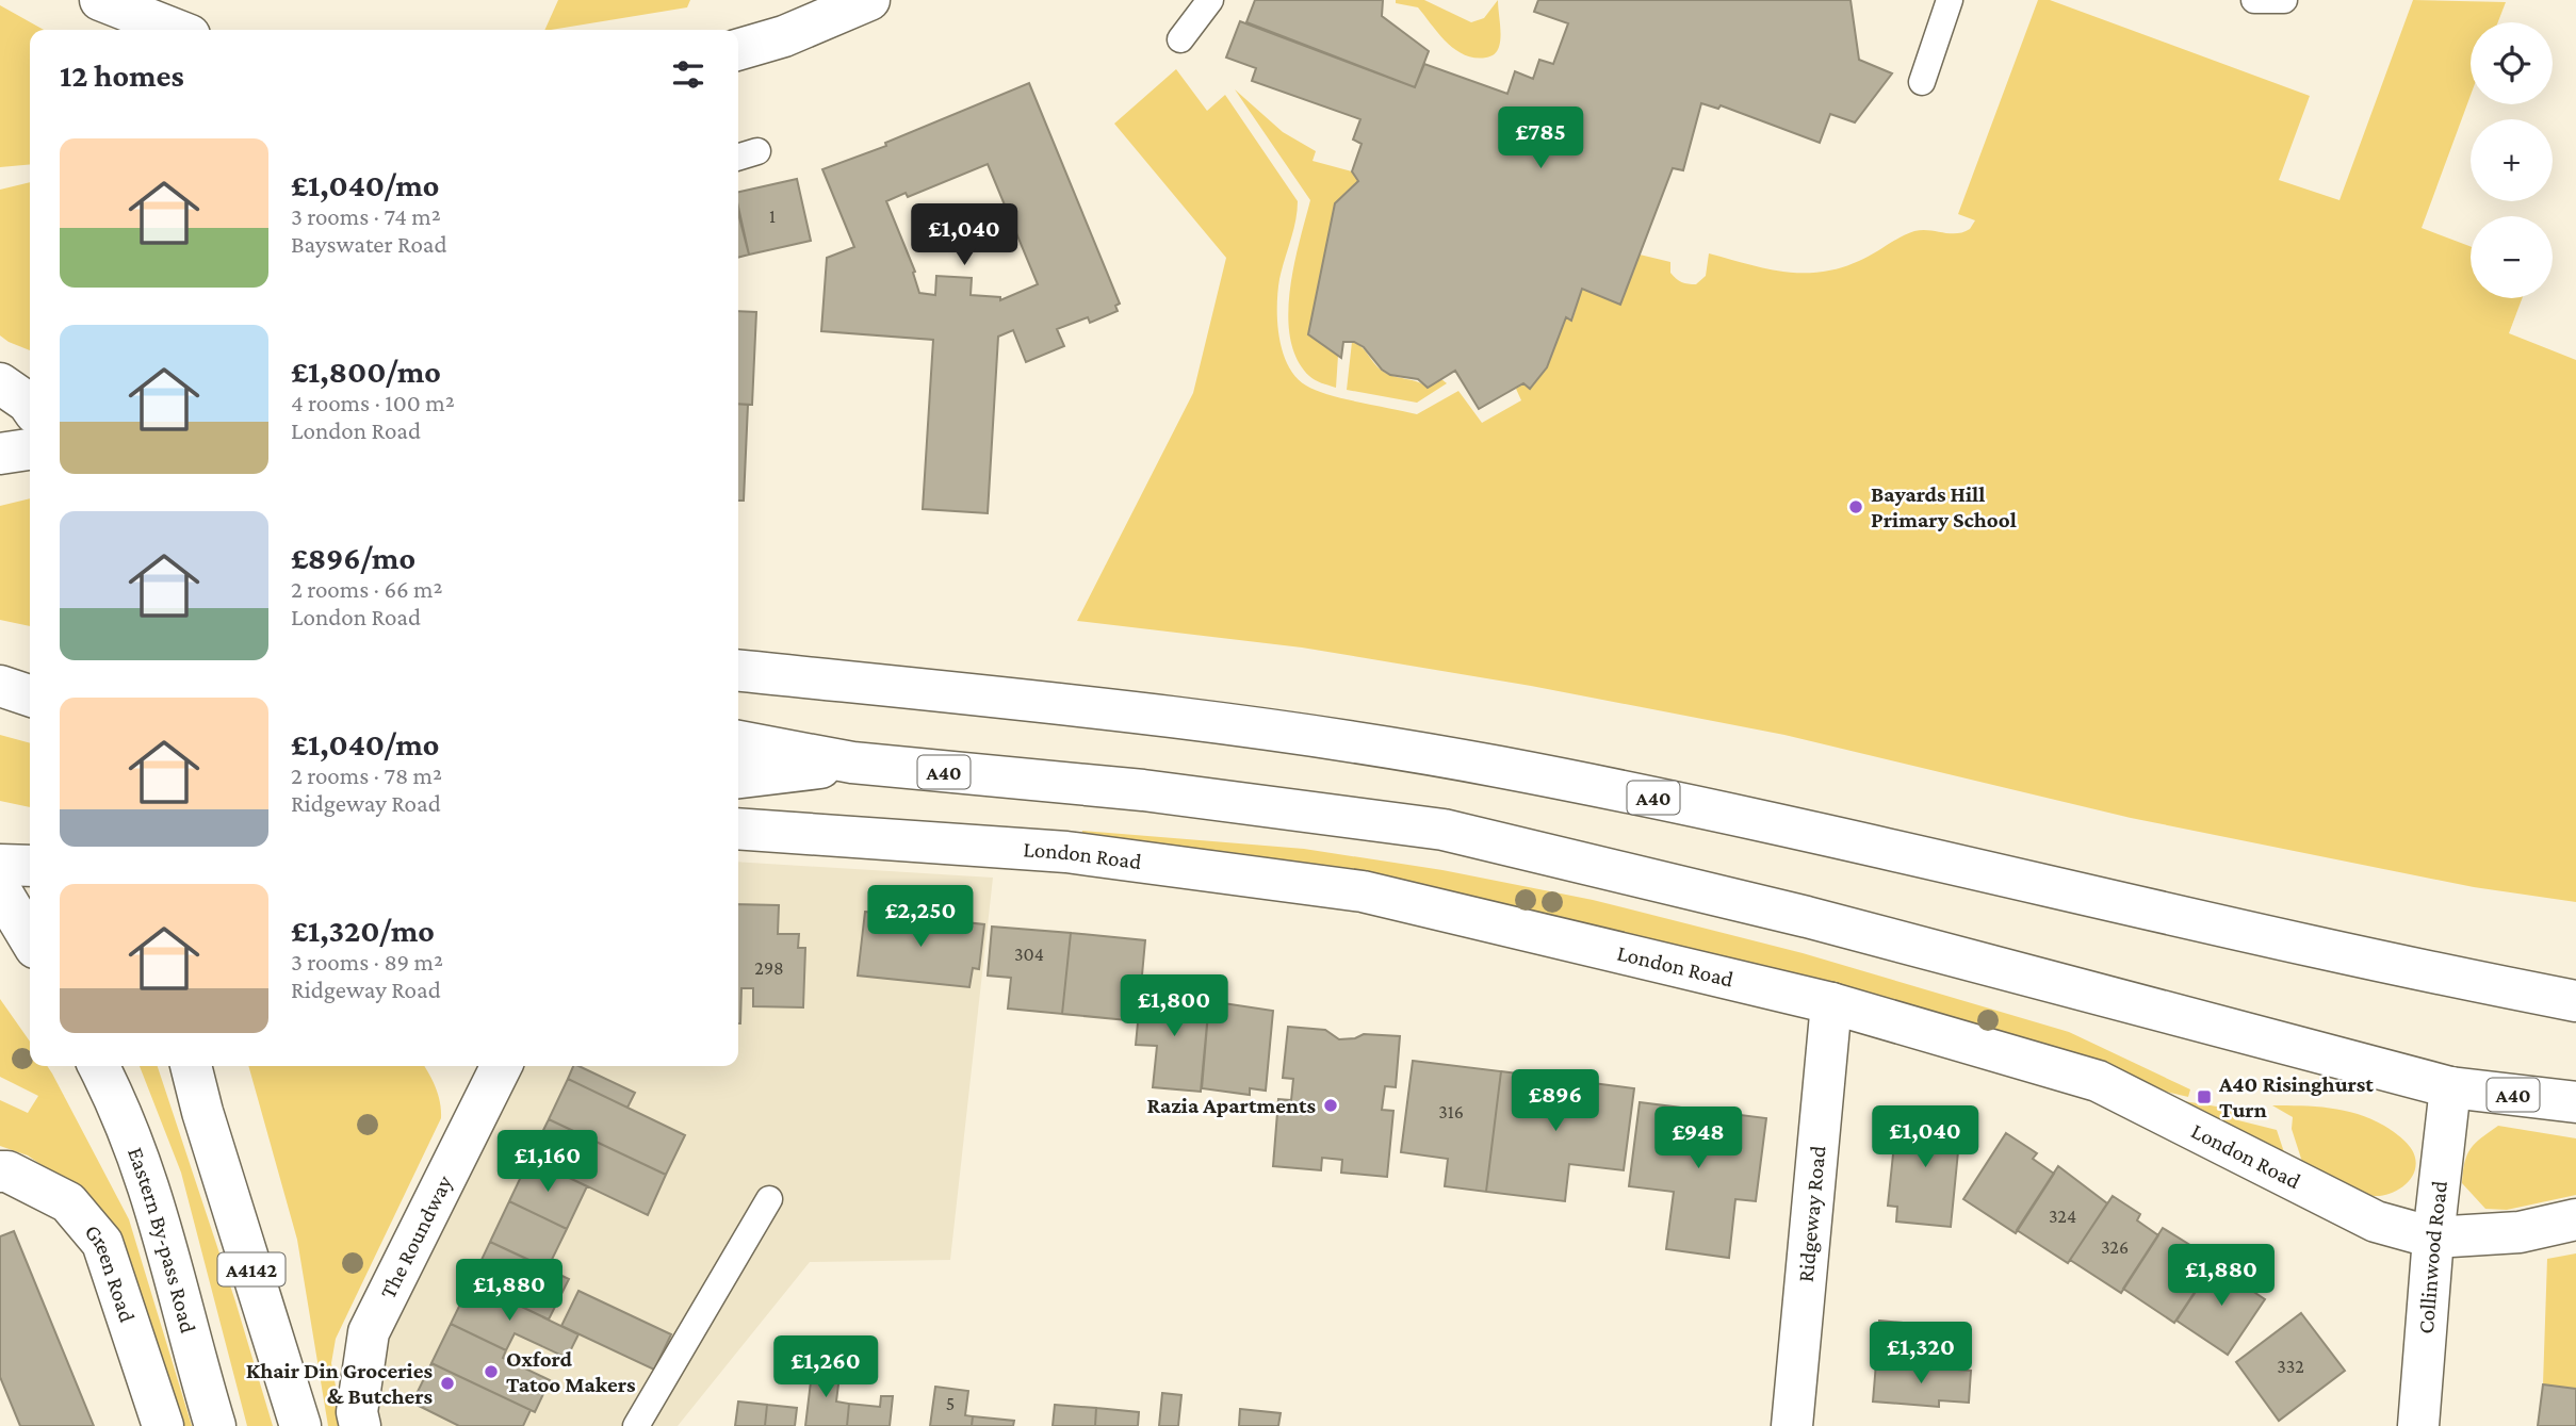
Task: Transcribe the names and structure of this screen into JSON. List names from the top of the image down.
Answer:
{
  "streets": {
    "main road": [
      "A40",
      "London Road",
      "Ridgeway Road",
      "The Roundway",
      "Eastern By-pass Road",
      "Collinwood Road",
      "A4142",
      "Green Road"
    ]
  },
  "crossings": [
    ["A40", "Collinwood Road"],
    ["London Road", "Ridgeway Road"],
    ["London Road", "Collinwood Road"]
  ],
  "places": {
    "other": [
      "Bayards Hill Primary School",
      "Razia Apartments",
      "Oxford Tatoo Makers",
      "Khair Din Groceries & Butchers"
    ],
    "transit": ["A40 Risinghurst Turn"]
  },
  "house_numbers": [
    "1",
    "304",
    "298",
    "316",
    "324",
    "326",
    "332",
    "5"
  ],
  "page": {
    "map_buttons": ["+", "−"],
    "heading": "12 homes",
    "price": [
      "£785",
      "£1,040",
      "£2,250",
      "£1,800",
      "£896",
      "£1,040",
      "£948",
      "£1,160",
      "£1,880",
      "£1,880",
      "£1,320",
      "£1,260"
    ],
    "list": [
      {
        "name": "£1,040/mo",
        "note": "3 rooms · 74 m² · Bayswater Road"
      },
      {
        "name": "£1,800/mo",
        "note": "4 rooms · 100 m² · London Road"
      },
      {
        "name": "£896/mo",
        "note": "2 rooms · 66 m² · London Road"
      },
      {
        "name": "£1,040/mo",
        "note": "2 rooms · 78 m² · Ridgeway Road"
      },
      {
        "name": "£1,320/mo",
        "note": "3 rooms · 89 m² · Ridgeway Road"
      }
    ]
  }
}
